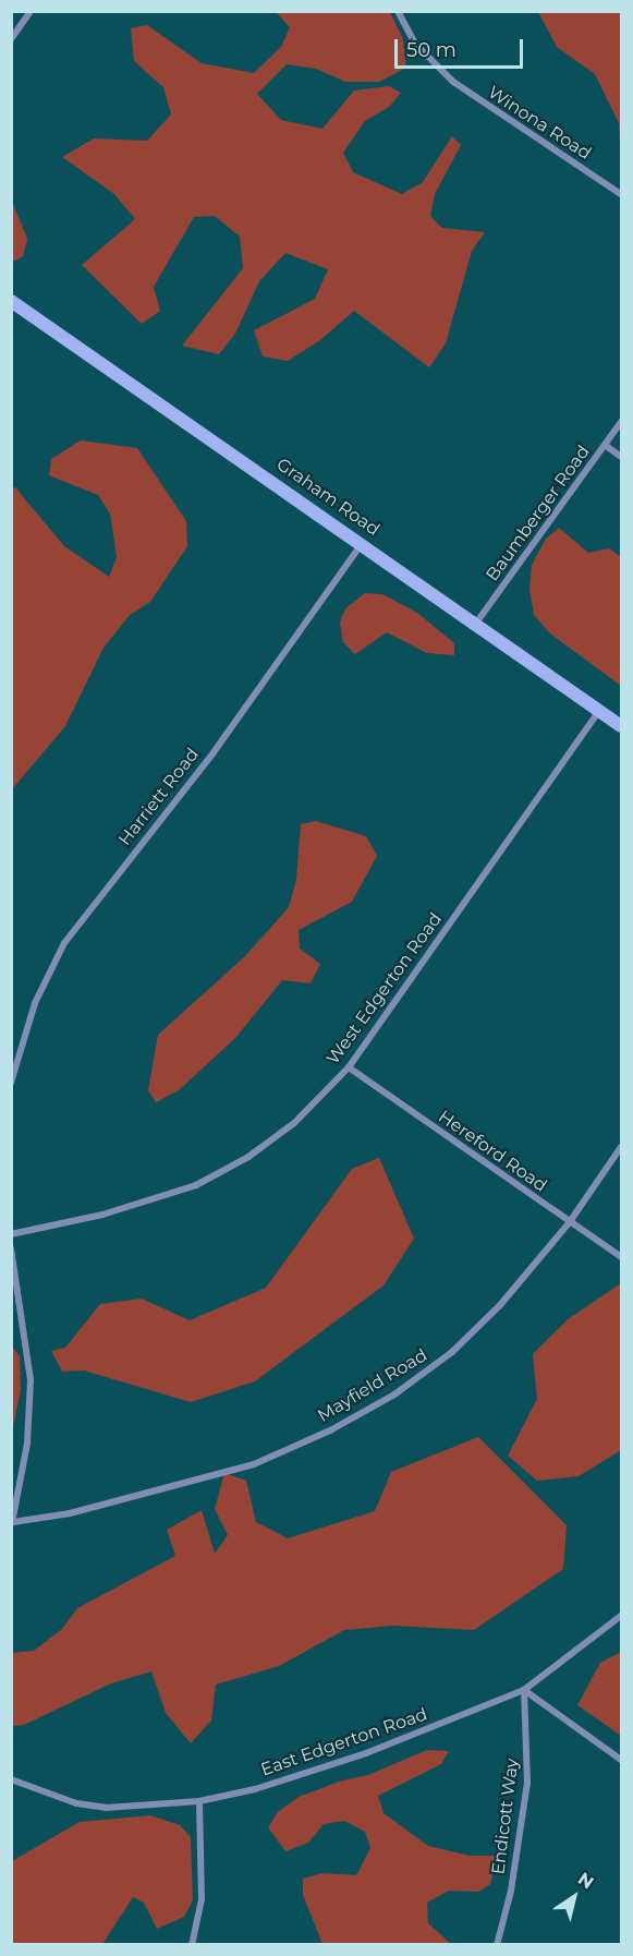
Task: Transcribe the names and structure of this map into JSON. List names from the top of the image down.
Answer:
{
  "streets": {
    "main road": ["Graham Road"],
    "street": [
      "Winona Road",
      "Baumberger Road",
      "Harriett Road",
      "West Edgerton Road",
      "Hereford Road",
      "Mayfield Road",
      "East Edgerton Road",
      "Endicott Way"
    ]
  },
  "crossings": [
    ["Graham Road", "Baumberger Road"],
    ["Graham Road", "Harriett Road"],
    ["Graham Road", "West Edgerton Road"],
    ["West Edgerton Road", "Hereford Road"],
    ["Hereford Road", "Mayfield Road"],
    ["East Edgerton Road", "Endicott Way"]
  ],
  "scale_bar": "50 m",
  "north": "top right"
}
